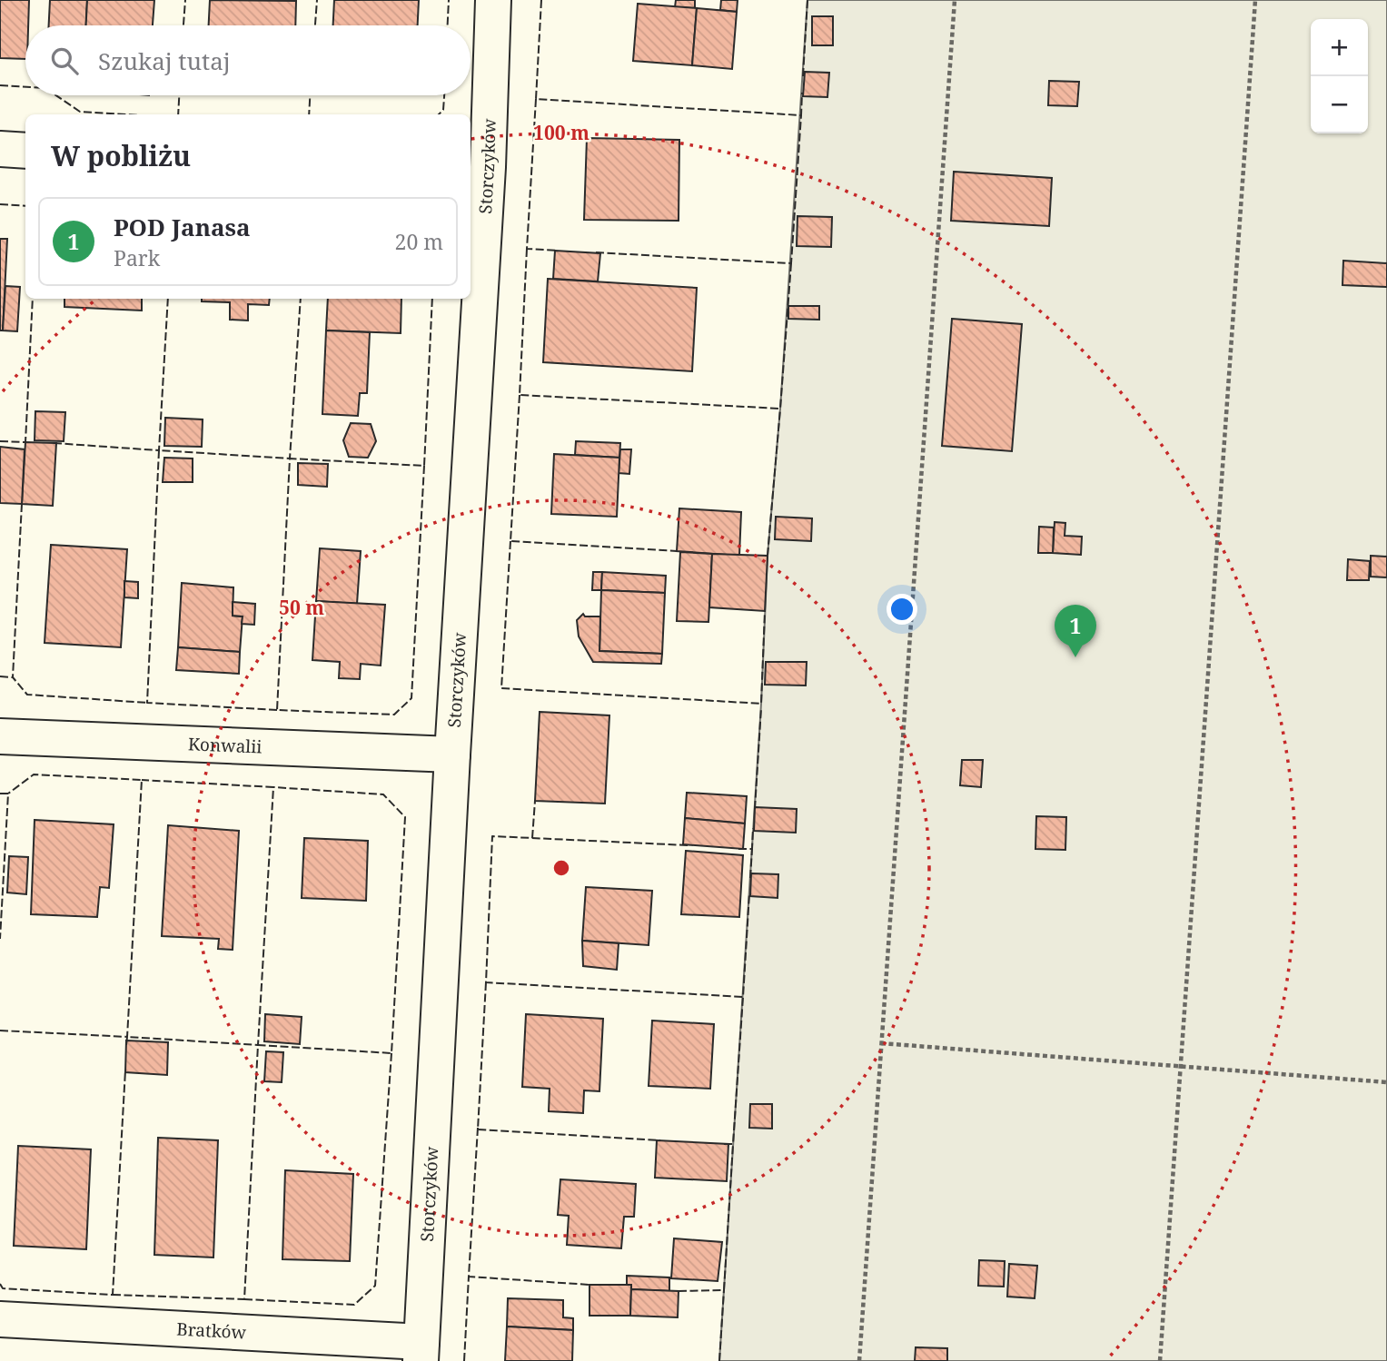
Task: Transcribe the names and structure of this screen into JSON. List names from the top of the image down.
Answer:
{
  "streets": {
    "street": ["Storczyków", "Konwalii", "Bratków"]
  },
  "crossings": [
    ["Storczyków", "Konwalii"],
    ["Storczyków", "Bratków"]
  ],
  "page": {
    "map_buttons": ["+", "−"],
    "search": "Szukaj tutaj",
    "heading": "W pobliżu",
    "list": [
      {
        "mark": "1",
        "name": "POD Janasa",
        "note": "Park",
        "value": "20 m"
      }
    ],
    "pins": "1"
  },
  "rings": ["100 m", "50 m"]
}
